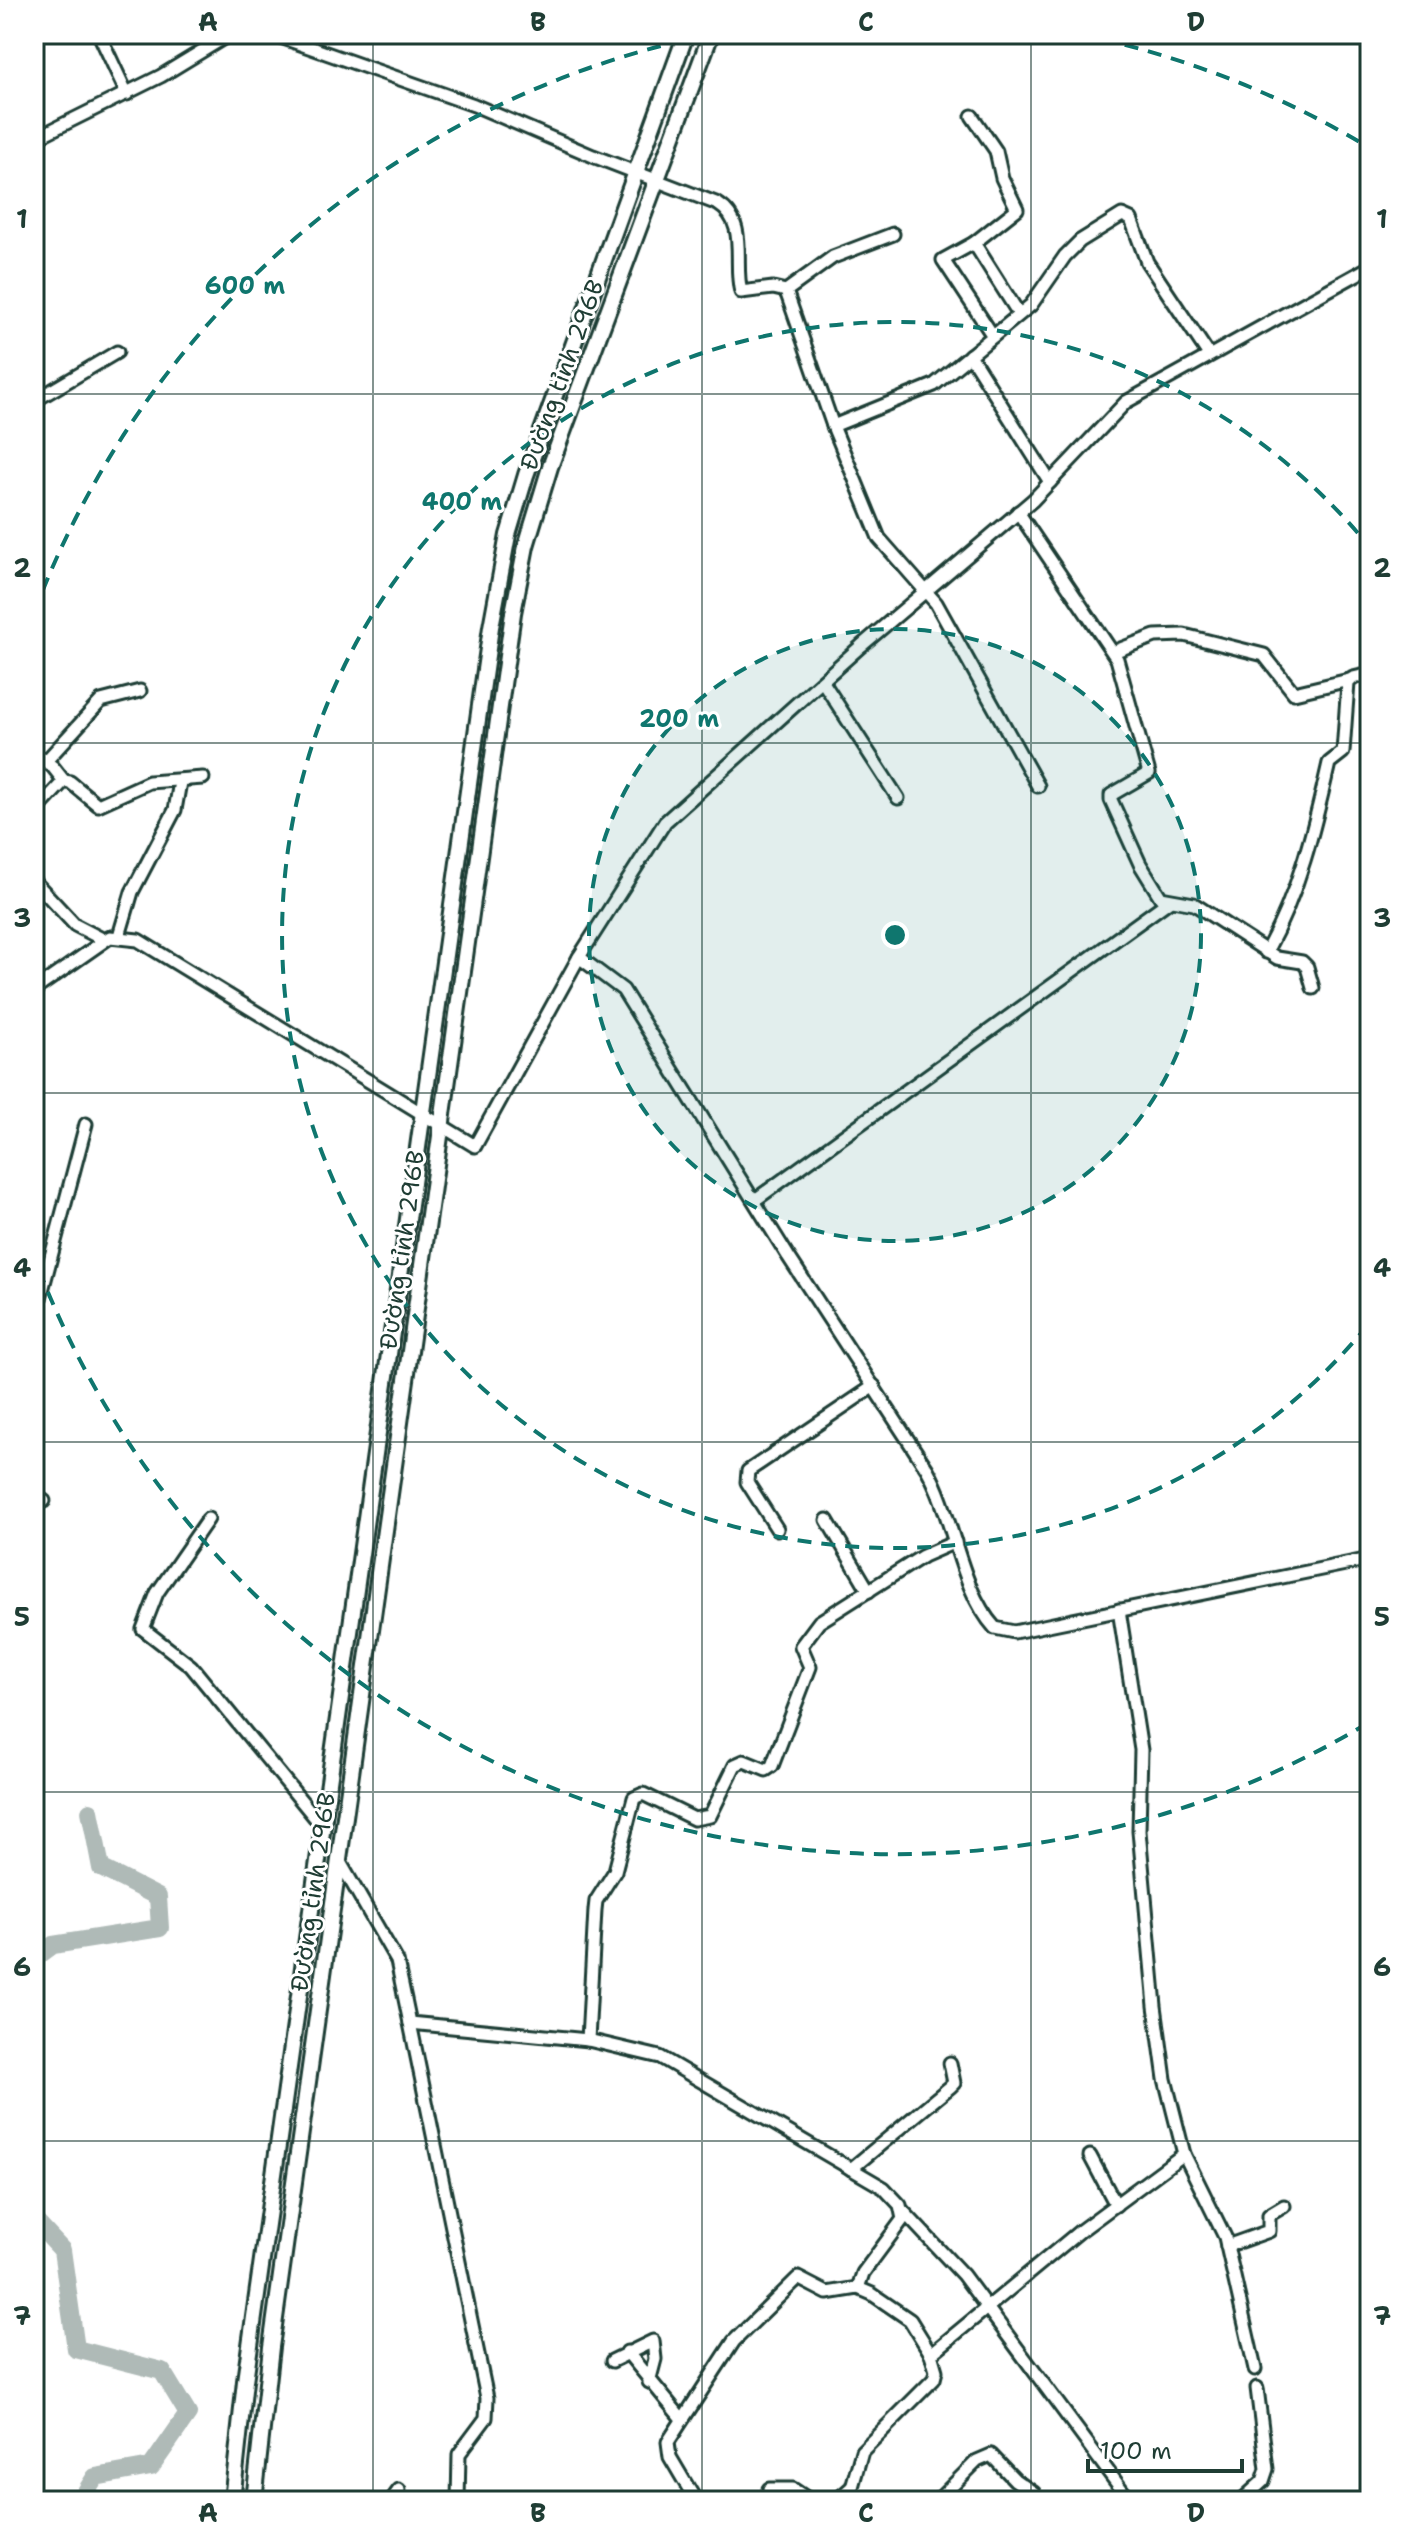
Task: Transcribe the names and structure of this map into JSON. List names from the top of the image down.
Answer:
{
  "streets": {
    "main road": ["Đường tỉnh 296B"]
  },
  "scale_bar": "100 m",
  "grid": {
    "columns": [
      "A",
      "B",
      "C",
      "D"
    ],
    "rows": [
      "1",
      "2",
      "3",
      "4",
      "5",
      "6",
      "7"
    ]
  },
  "rings": ["600 m", "400 m", "200 m"]
}
